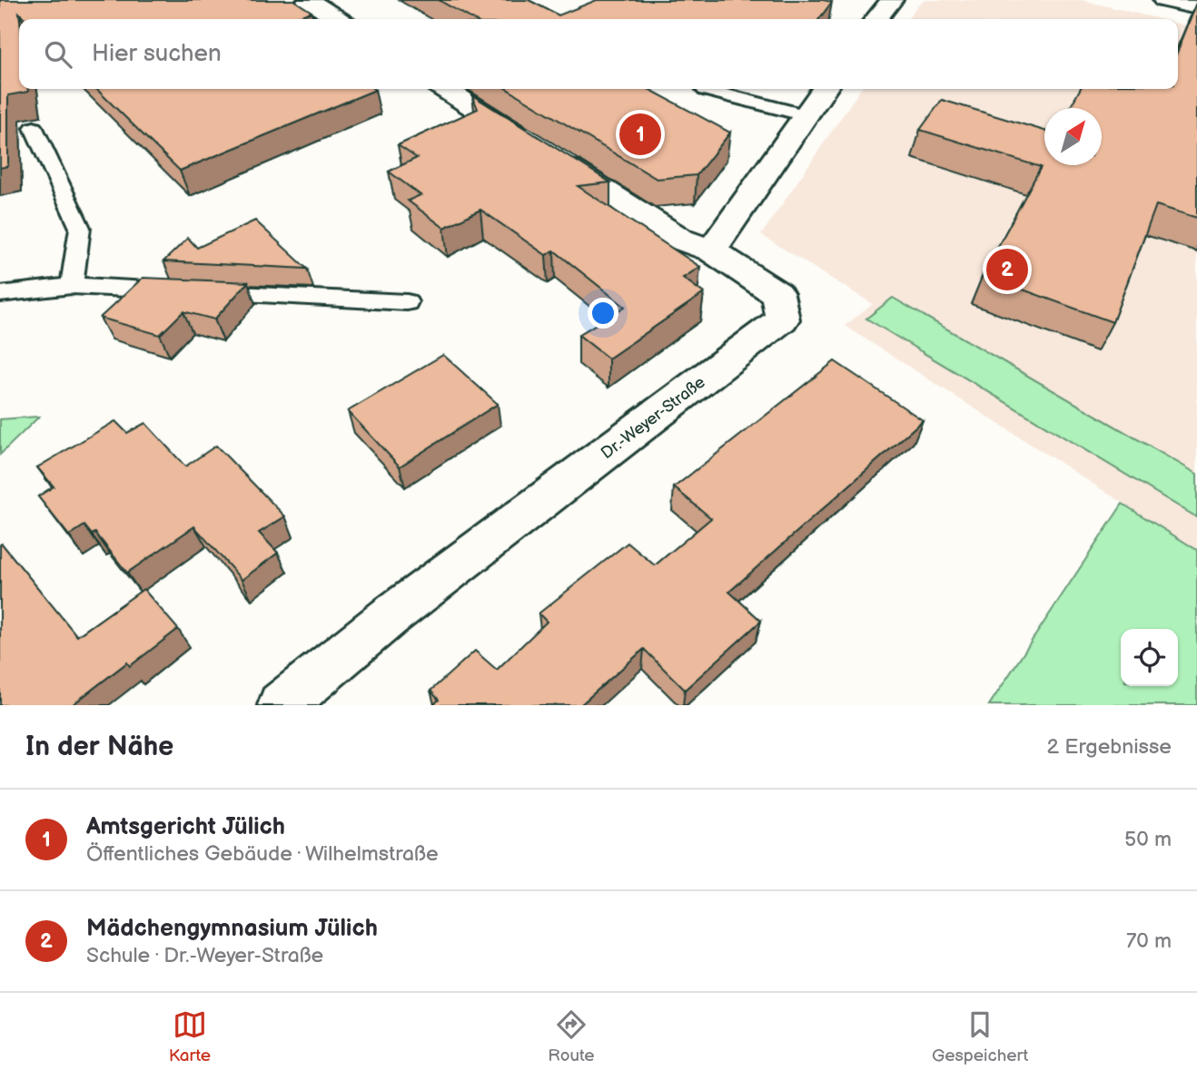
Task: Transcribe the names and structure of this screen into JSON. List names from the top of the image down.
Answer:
{
  "streets": {
    "street": ["Dr.-Weyer-Straße"]
  },
  "north": "top right",
  "page": {
    "search": "Hier suchen",
    "pins": ["1", "2"],
    "heading": ["In der Nähe", "2 Ergebnisse"],
    "list": [
      {
        "mark": "1",
        "name": "Amtsgericht Jülich",
        "note": "Öffentliches Gebäude · Wilhelmstraße",
        "value": "50 m"
      },
      {
        "mark": "2",
        "name": "Mädchengymnasium Jülich",
        "note": "Schule · Dr.-Weyer-Straße",
        "value": "70 m"
      }
    ],
    "nav": ["Karte", "Route", "Gespeichert"]
  }
}
